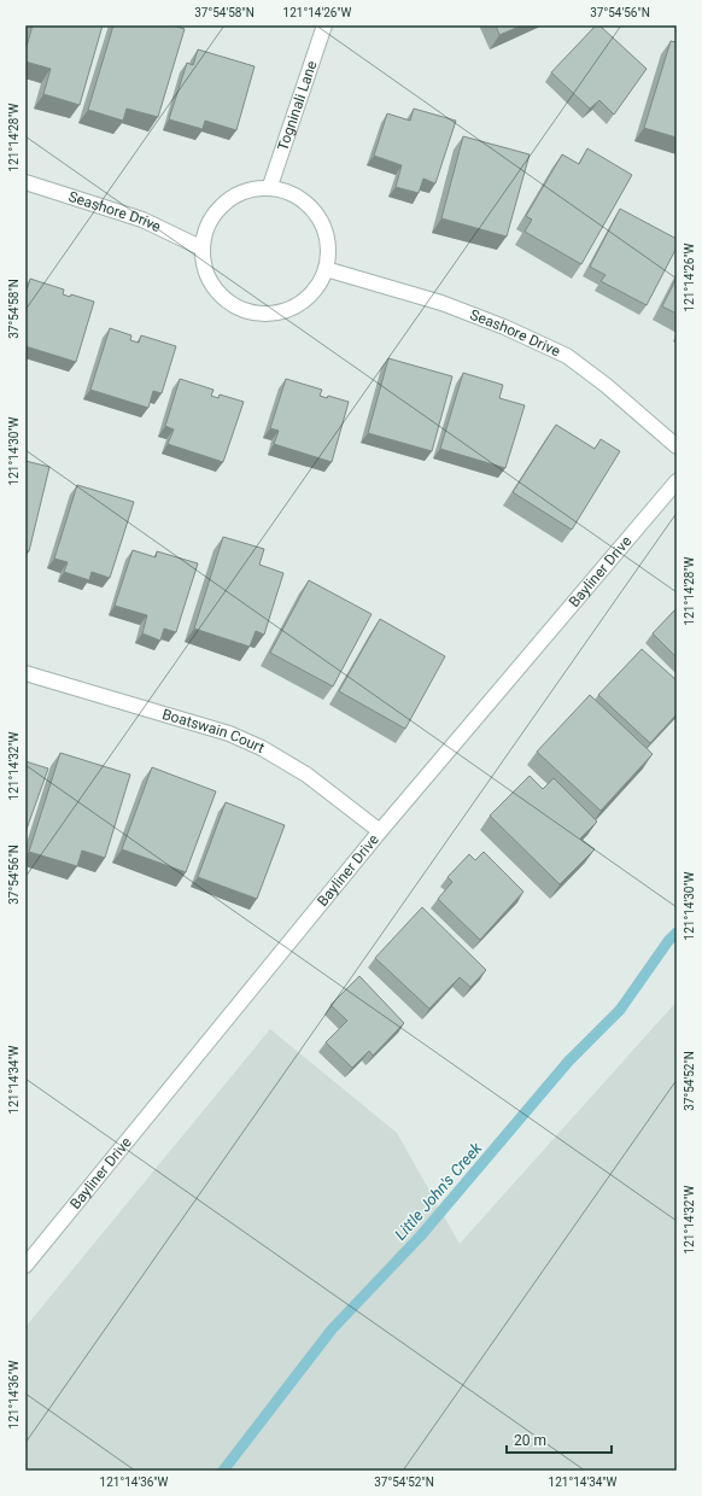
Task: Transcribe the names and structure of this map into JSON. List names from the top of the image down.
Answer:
{
  "streets": {
    "street": [
      "Togninali Lane",
      "Seashore Drive",
      "Bayliner Drive",
      "Boatswain Court"
    ]
  },
  "crossings": [
    ["Togninali Lane", "Seashore Drive"],
    ["Bayliner Drive", "Boatswain Court"]
  ],
  "water": ["Little John's Creek"],
  "scale_bar": "20 m",
  "coordinates": [
    "37°54'58\"N",
    "121°14'26\"W",
    "37°54'56\"N",
    "121°14'28\"W",
    "121°14'30\"W",
    "121°14'32\"W",
    "121°14'34\"W",
    "37°54'52\"N",
    "121°14'36\"W"
  ]
}
